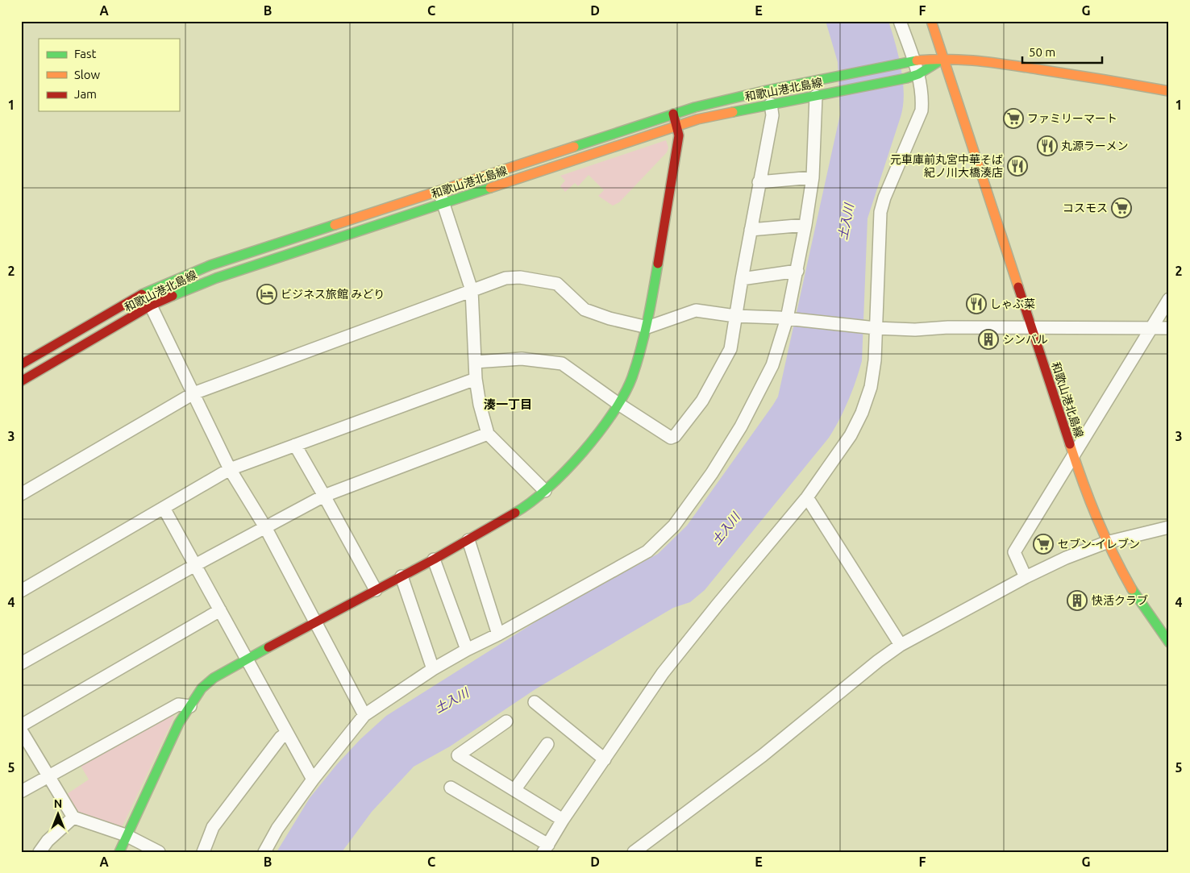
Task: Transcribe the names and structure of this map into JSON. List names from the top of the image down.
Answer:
{
  "streets": {
    "main road": ["和歌山港北島線"]
  },
  "districts": ["湊一丁目"],
  "water": ["土入川"],
  "places": {
    "supermarket": ["ファミリーマート", "コスモス", "セブン-イレブン"],
    "restaurant": ["丸源ラーメン", "元車庫前丸宮中華そば 紀ノ川大橋湊店", "しゃぶ菜"],
    "hotel": ["ビジネス旅館 みどり"],
    "building": ["シンバル", "快活クラブ"]
  },
  "legend": ["Fast", "Slow", "Jam"],
  "scale_bar": "50 m",
  "north": "top",
  "grid": {
    "columns": [
      "A",
      "B",
      "C",
      "D",
      "E",
      "F",
      "G"
    ],
    "rows": [
      "1",
      "2",
      "3",
      "4",
      "5"
    ]
  }
}
